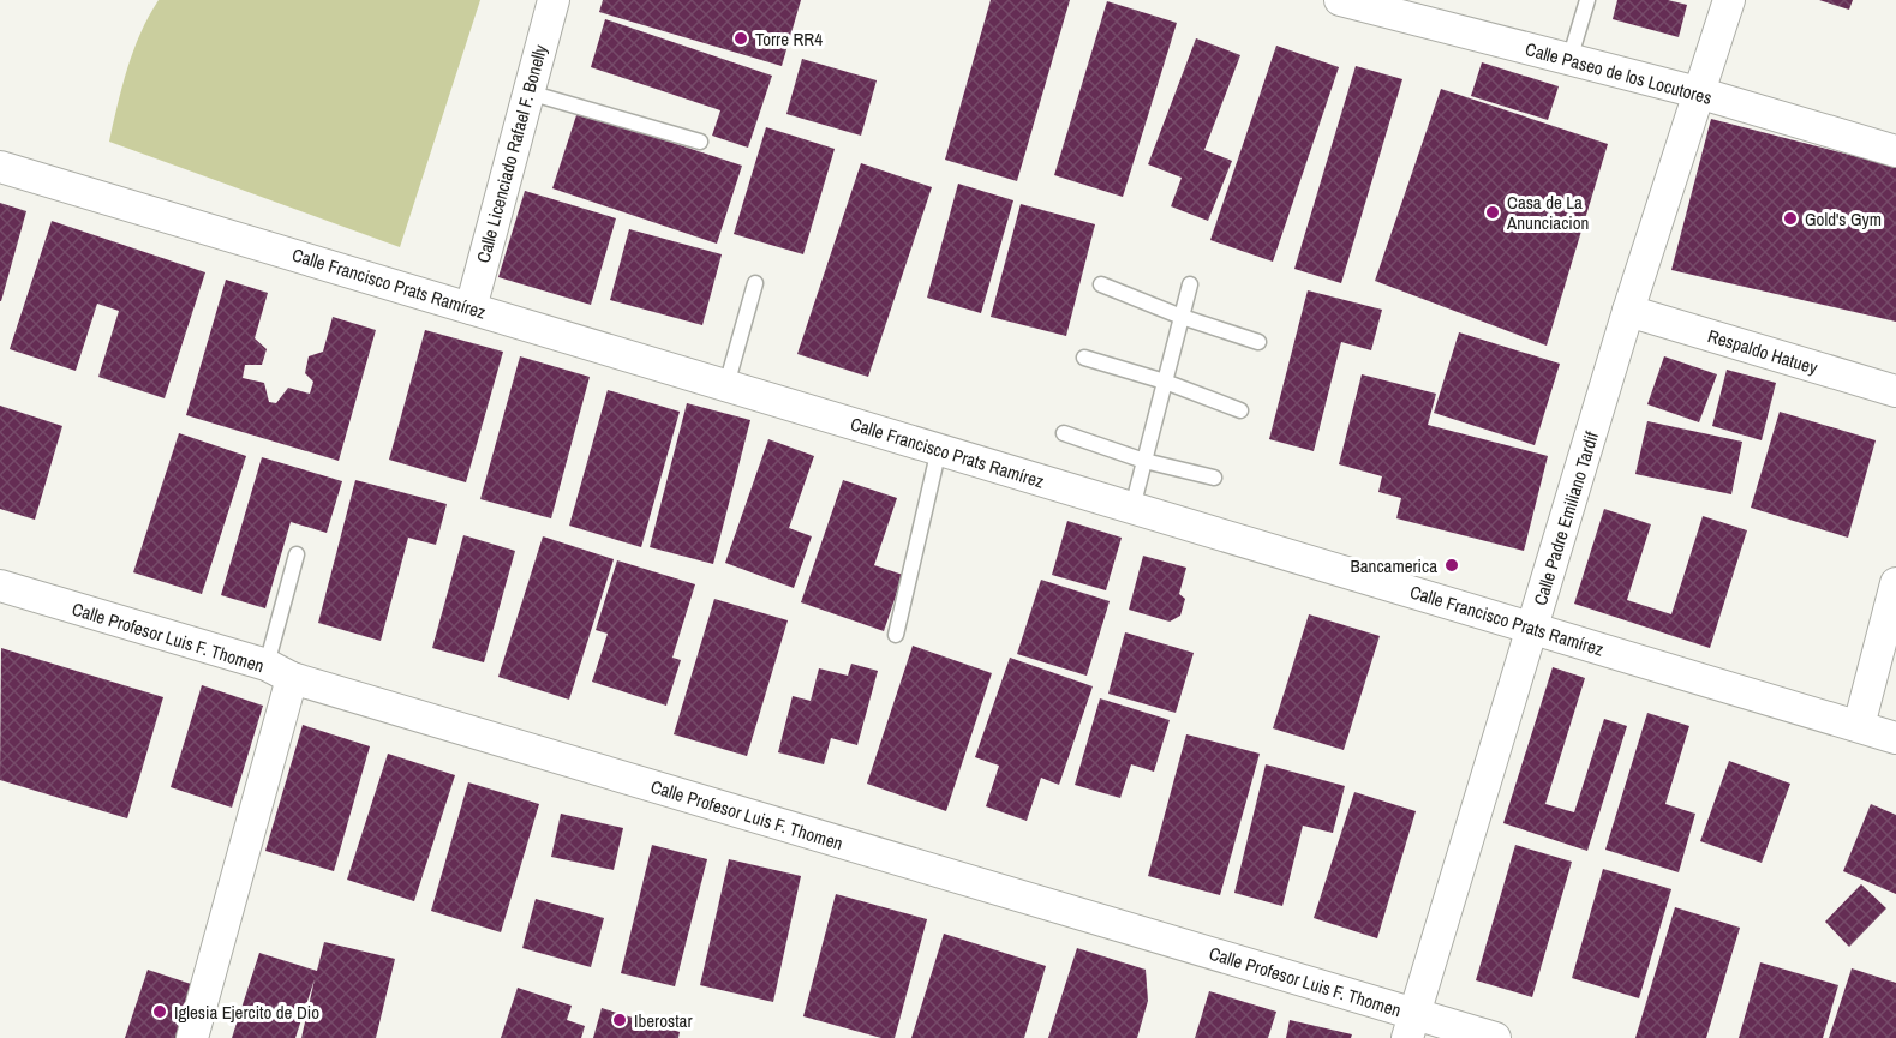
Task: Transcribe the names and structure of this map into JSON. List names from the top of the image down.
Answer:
{
  "streets": {
    "street": [
      "Calle Paseo de los Locutores",
      "Calle Licenciado Rafael F. Bonelly",
      "Calle Francisco Prats Ramírez",
      "Respaldo Hatuey",
      "Calle Padre Emiliano Tardif",
      "Calle Profesor Luis F. Thomen"
    ]
  },
  "crossings": [
    ["Calle Paseo de los Locutores", "Calle Padre Emiliano Tardif"],
    ["Calle Licenciado Rafael F. Bonelly", "Calle Francisco Prats Ramírez"],
    ["Calle Francisco Prats Ramírez", "Calle Padre Emiliano Tardif"],
    ["Respaldo Hatuey", "Calle Padre Emiliano Tardif"],
    ["Calle Padre Emiliano Tardif", "Calle Profesor Luis F. Thomen"]
  ],
  "places": [
    "Torre RR4",
    "Casa de La Anunciacion",
    "Gold's Gym",
    "Bancamerica",
    "Iglesia Ejercito de Dio",
    "Iberostar"
  ]
}
